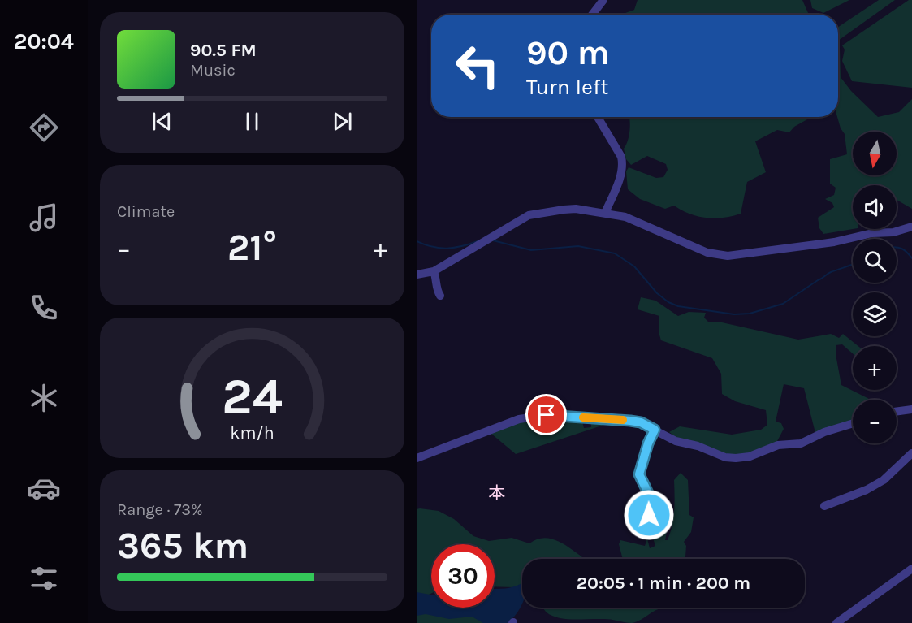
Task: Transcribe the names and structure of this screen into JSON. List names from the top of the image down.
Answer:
{
  "districts": ["本"],
  "north": "bottom",
  "page": {
    "tabs": "20:04",
    "turn": ["90 m", "Turn left"],
    "song": ["90.5 FM", "Music"],
    "map_buttons": ["+", "−"],
    "tile": [
      "Climate",
      ["Range · 73%", "365 km"]
    ],
    "heat": ["−", "21°", "+"],
    "limit": "30",
    "trip": "20:05 · 1 min · 200 m",
    "gauge": ["24", "km/h"]
  }
}
